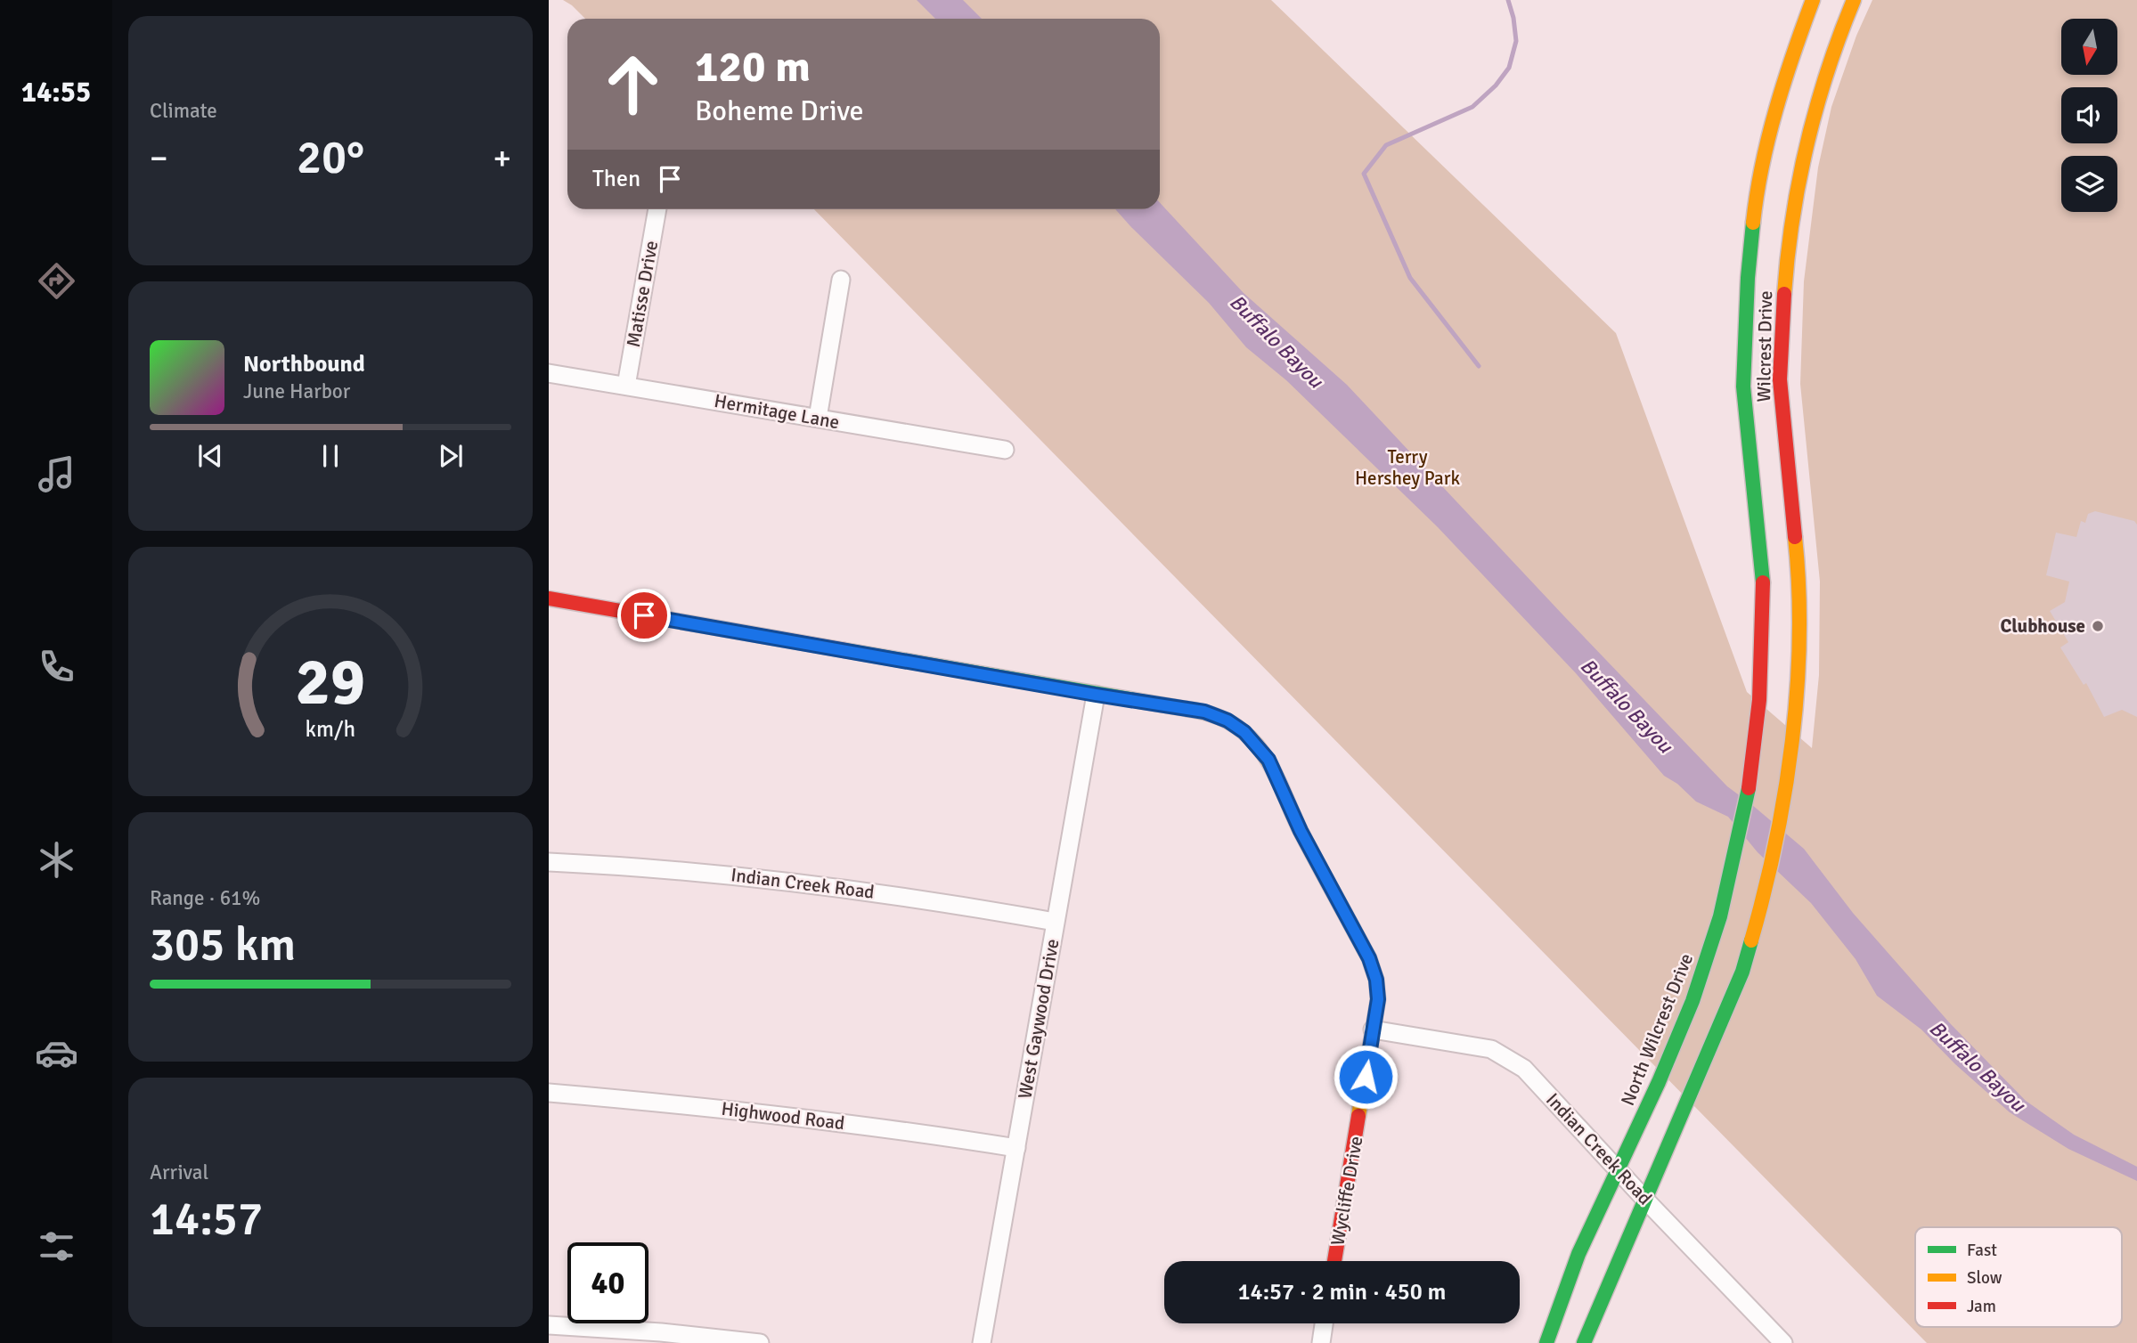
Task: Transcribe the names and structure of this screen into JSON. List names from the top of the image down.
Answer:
{
  "streets": {
    "main road": ["Wilcrest Drive", "North Wilcrest Drive", "Wycliffe Drive"],
    "street": [
      "Matisse Drive",
      "Hermitage Lane",
      "Indian Creek Road",
      "West Gaywood Drive",
      "Highwood Road"
    ]
  },
  "crossings": [
    ["Matisse Drive", "Hermitage Lane"],
    ["Wilcrest Drive", "Indian Creek Road"],
    ["Wilcrest Drive", "North Wilcrest Drive"],
    ["Indian Creek Road", "West Gaywood Drive"],
    ["Indian Creek Road", "North Wilcrest Drive"],
    ["Indian Creek Road", "Wycliffe Drive"],
    ["West Gaywood Drive", "Highwood Road"],
    ["West Gaywood Drive", "Wycliffe Drive"]
  ],
  "water": ["Buffalo Bayou"],
  "parks": ["Terry Hershey Park"],
  "places": ["Clubhouse"],
  "legend": ["Fast", "Slow", "Jam"],
  "north": "bottom",
  "page": {
    "tabs": "14:55",
    "tile": [
      "Climate",
      ["Range · 61%", "305 km"],
      ["Arrival", "14:57"]
    ],
    "turn": ["120 m", "Boheme Drive"],
    "heat": ["−", "20°", "+"],
    "then": "Then",
    "song": ["Northbound", "June Harbor"],
    "limit": "40",
    "trip": "14:57 · 2 min · 450 m",
    "gauge": ["29", "km/h"]
  }
}
